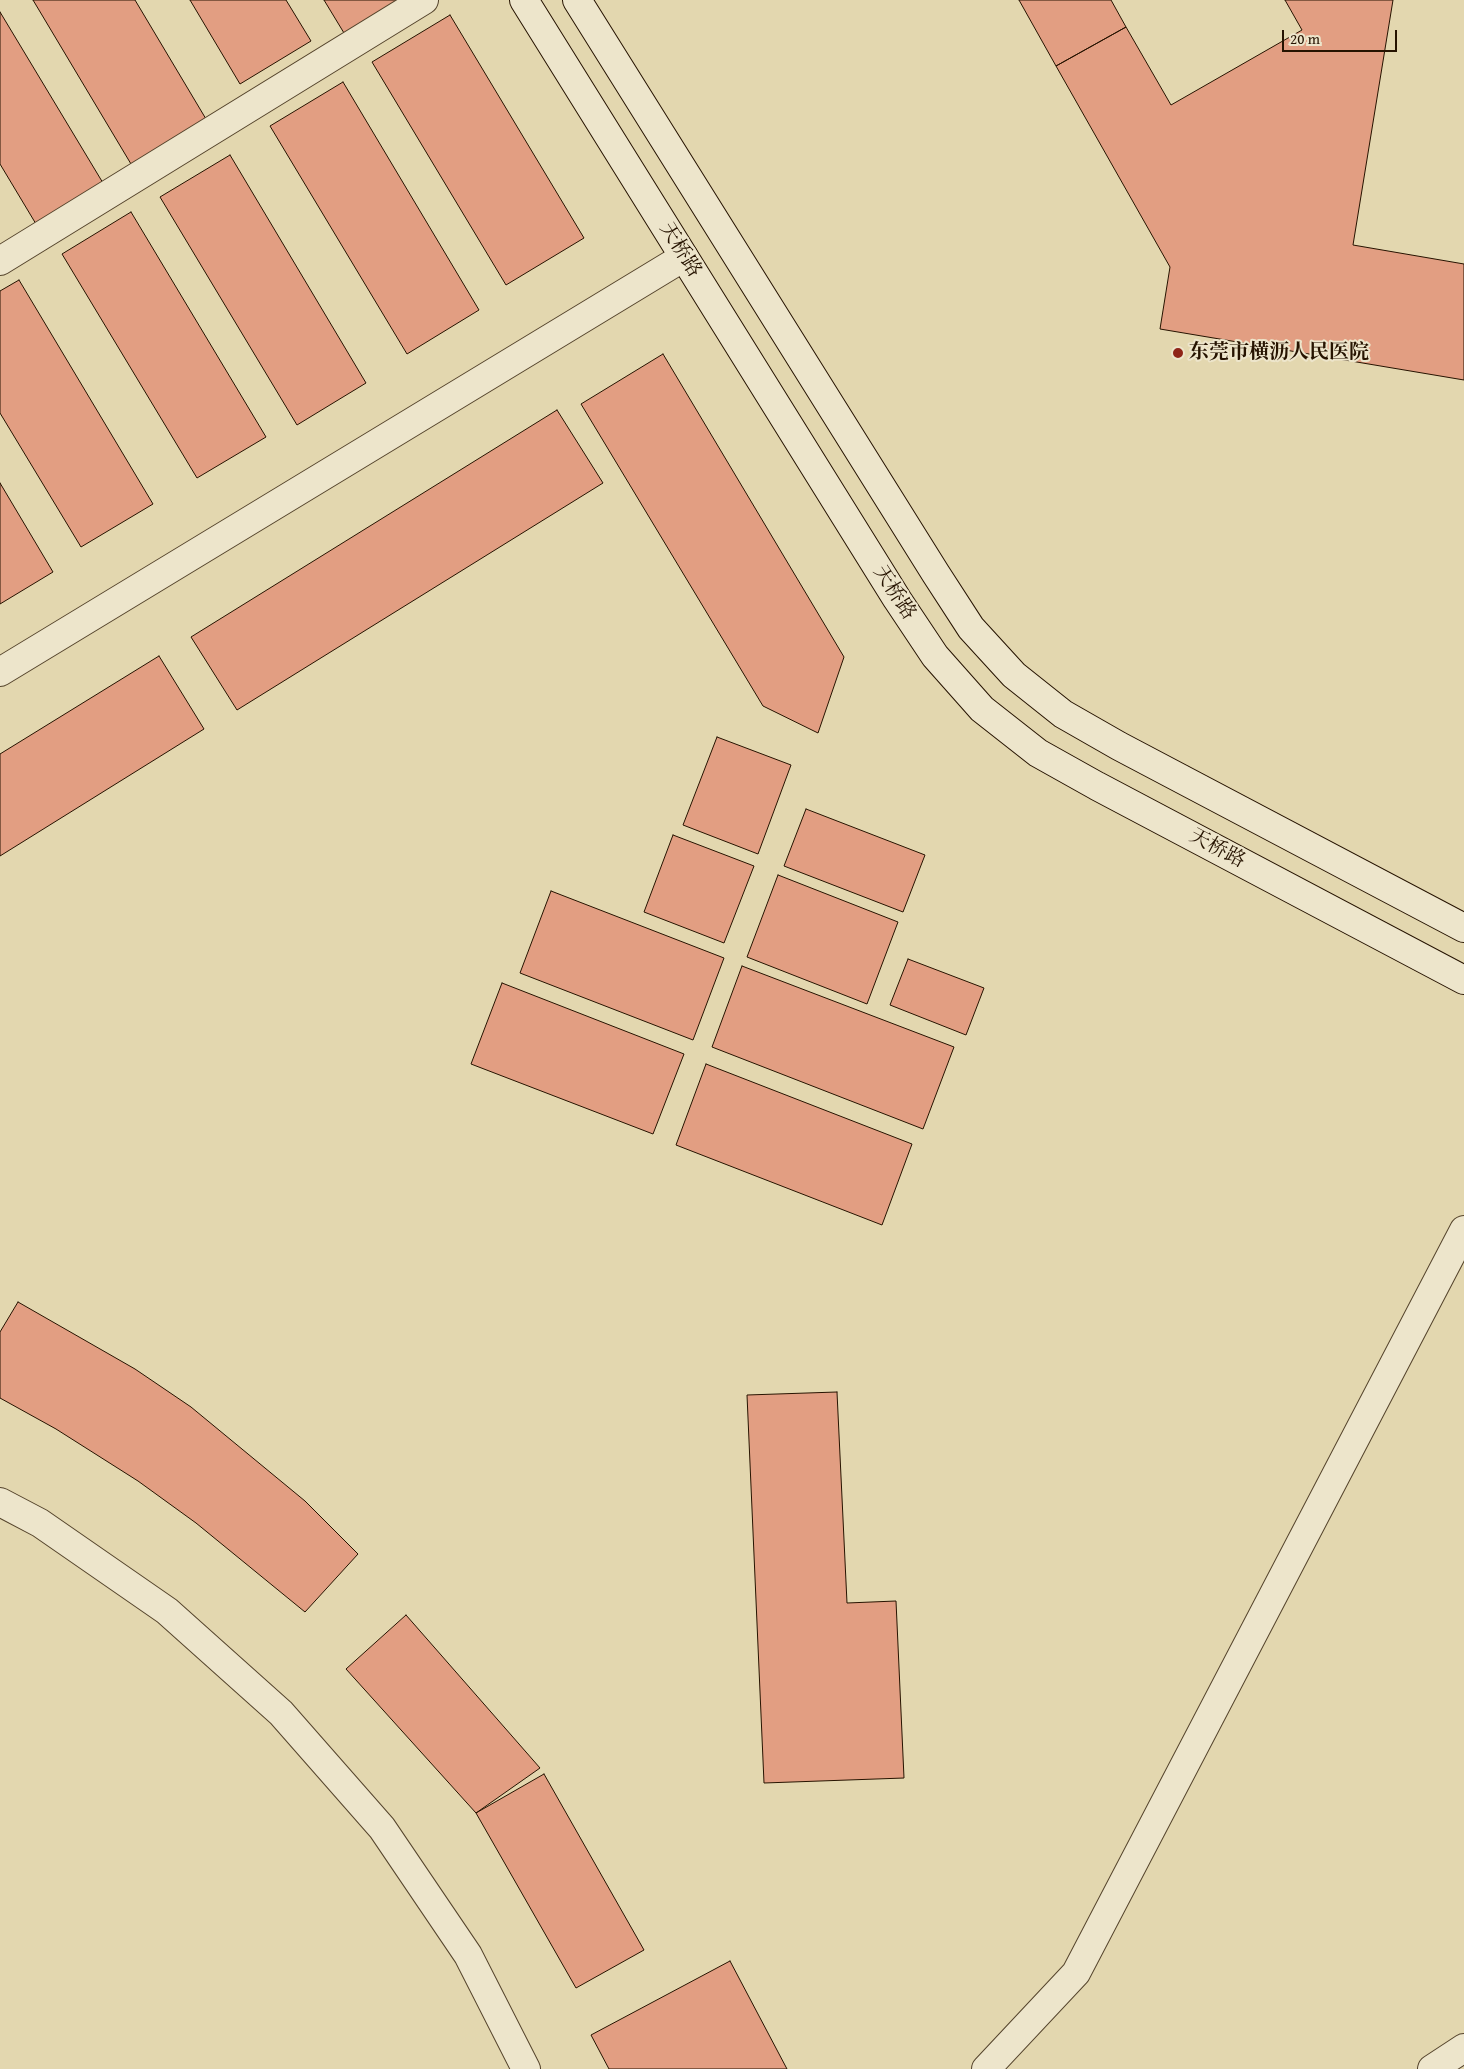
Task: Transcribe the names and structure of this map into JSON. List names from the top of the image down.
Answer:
{
  "streets": {
    "street": ["天桥路"]
  },
  "places": ["东莞市横沥人民医院"],
  "scale_bar": "20 m"
}
